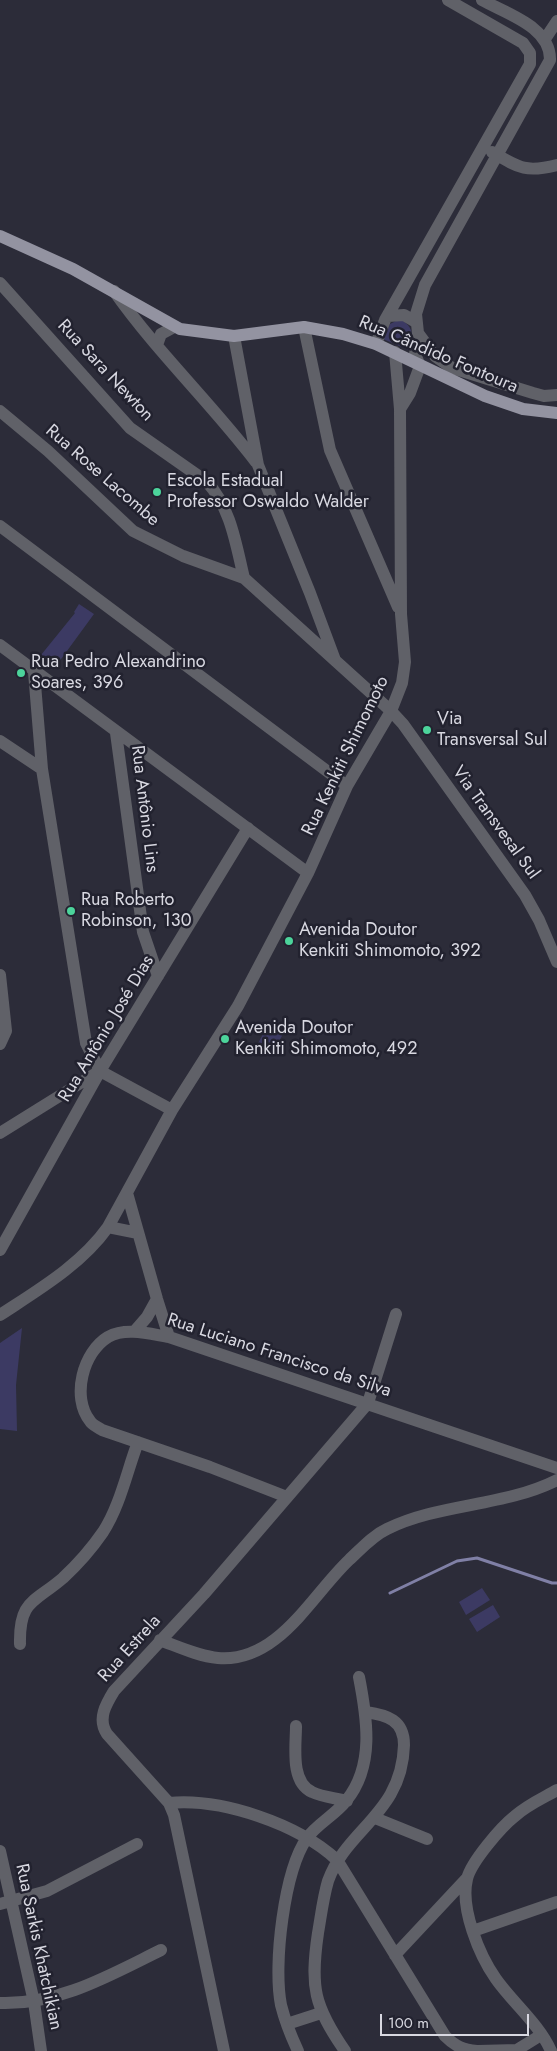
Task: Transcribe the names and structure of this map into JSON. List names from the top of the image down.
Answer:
{
  "streets": {
    "main road": ["Rua Cândido Fontoura"],
    "street": [
      "Rua Sara Newton",
      "Rua Rose Lacombe",
      "Rua Kenkiti Shimomoto",
      "Rua Antônio Lins",
      "Via Transvesal Sul",
      "Rua Antônio José Dias",
      "Rua Luciano Francisco da Silva",
      "Rua Estrela",
      "Rua Sarkis Khatchikian"
    ]
  },
  "crossings": [
    ["Rua Cândido Fontoura", "Rua Kenkiti Shimomoto"],
    ["Rua Sara Newton", "Rua Rose Lacombe"],
    ["Rua Sara Newton", "Via Transvesal Sul"],
    ["Rua Rose Lacombe", "Via Transvesal Sul"],
    ["Rua Kenkiti Shimomoto", "Via Transvesal Sul"],
    ["Rua Antônio Lins", "Rua Antônio José Dias"],
    ["Rua Luciano Francisco da Silva", "Rua Estrela"]
  ],
  "places": [
    "Escola Estadual Professor Oswaldo Walder",
    "Rua Pedro Alexandrino Soares, 396",
    "Via Transversal Sul",
    "Rua Roberto Robinson, 130",
    "Avenida Doutor Kenkiti Shimomoto, 392",
    "Avenida Doutor Kenkiti Shimomoto, 492"
  ],
  "scale_bar": "100 m"
}
